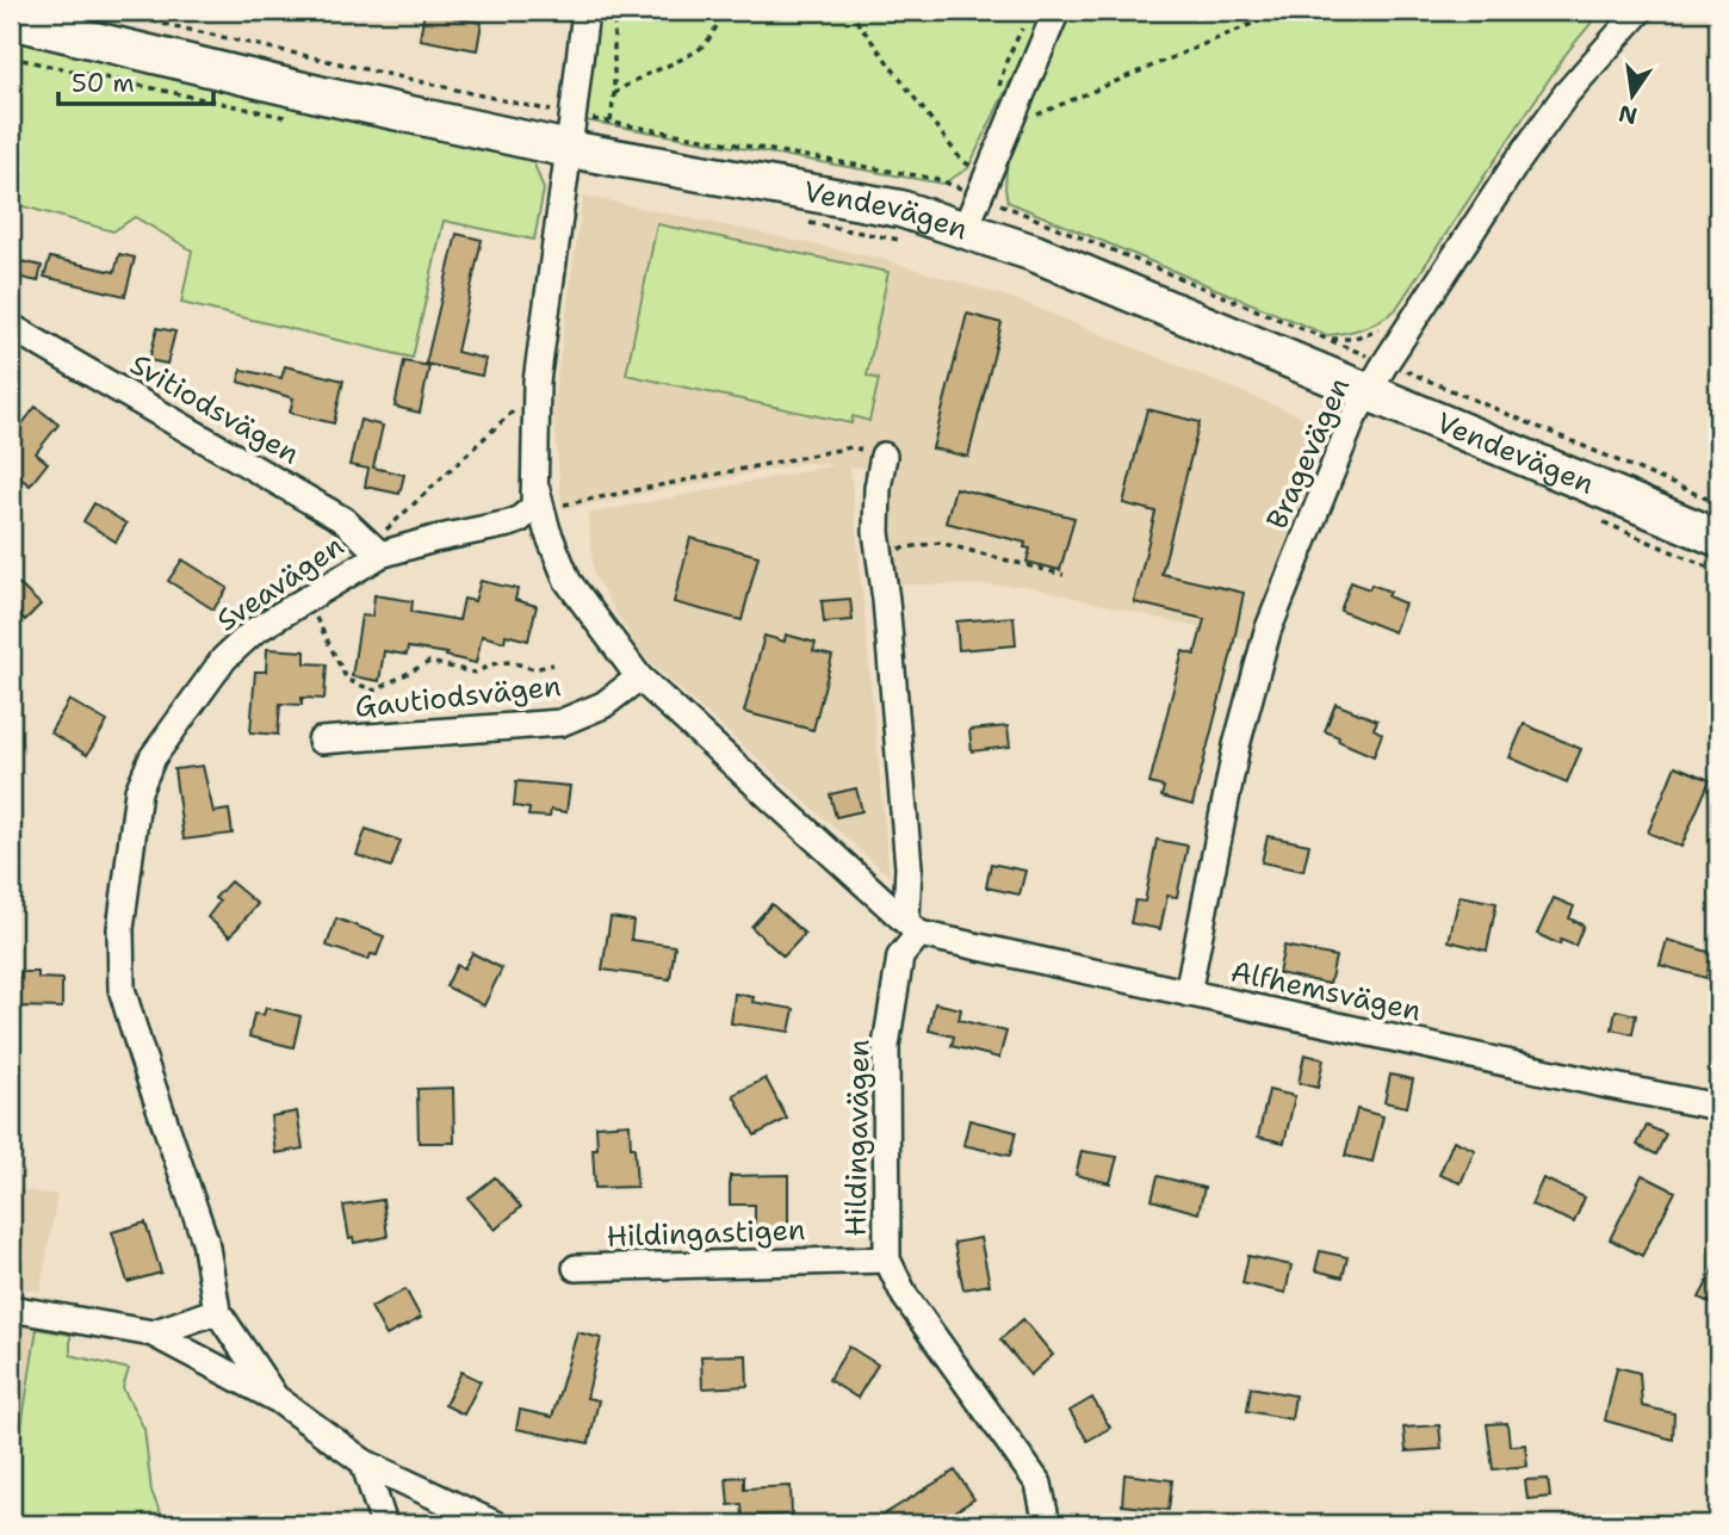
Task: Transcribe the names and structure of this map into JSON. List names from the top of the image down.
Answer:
{
  "streets": {
    "street": [
      "Vendevägen",
      "Svitiodsvägen",
      "Bragevägen",
      "Sveavägen",
      "Gautiodsvägen",
      "Alfhemsvägen",
      "Hildingavägen",
      "Hildingastigen"
    ]
  },
  "crossings": [
    ["Vendevägen", "Bragevägen"],
    ["Svitiodsvägen", "Sveavägen"],
    ["Bragevägen", "Alfhemsvägen"],
    ["Alfhemsvägen", "Hildingavägen"],
    ["Hildingavägen", "Hildingastigen"]
  ],
  "scale_bar": "50 m",
  "north": "bottom"
}
